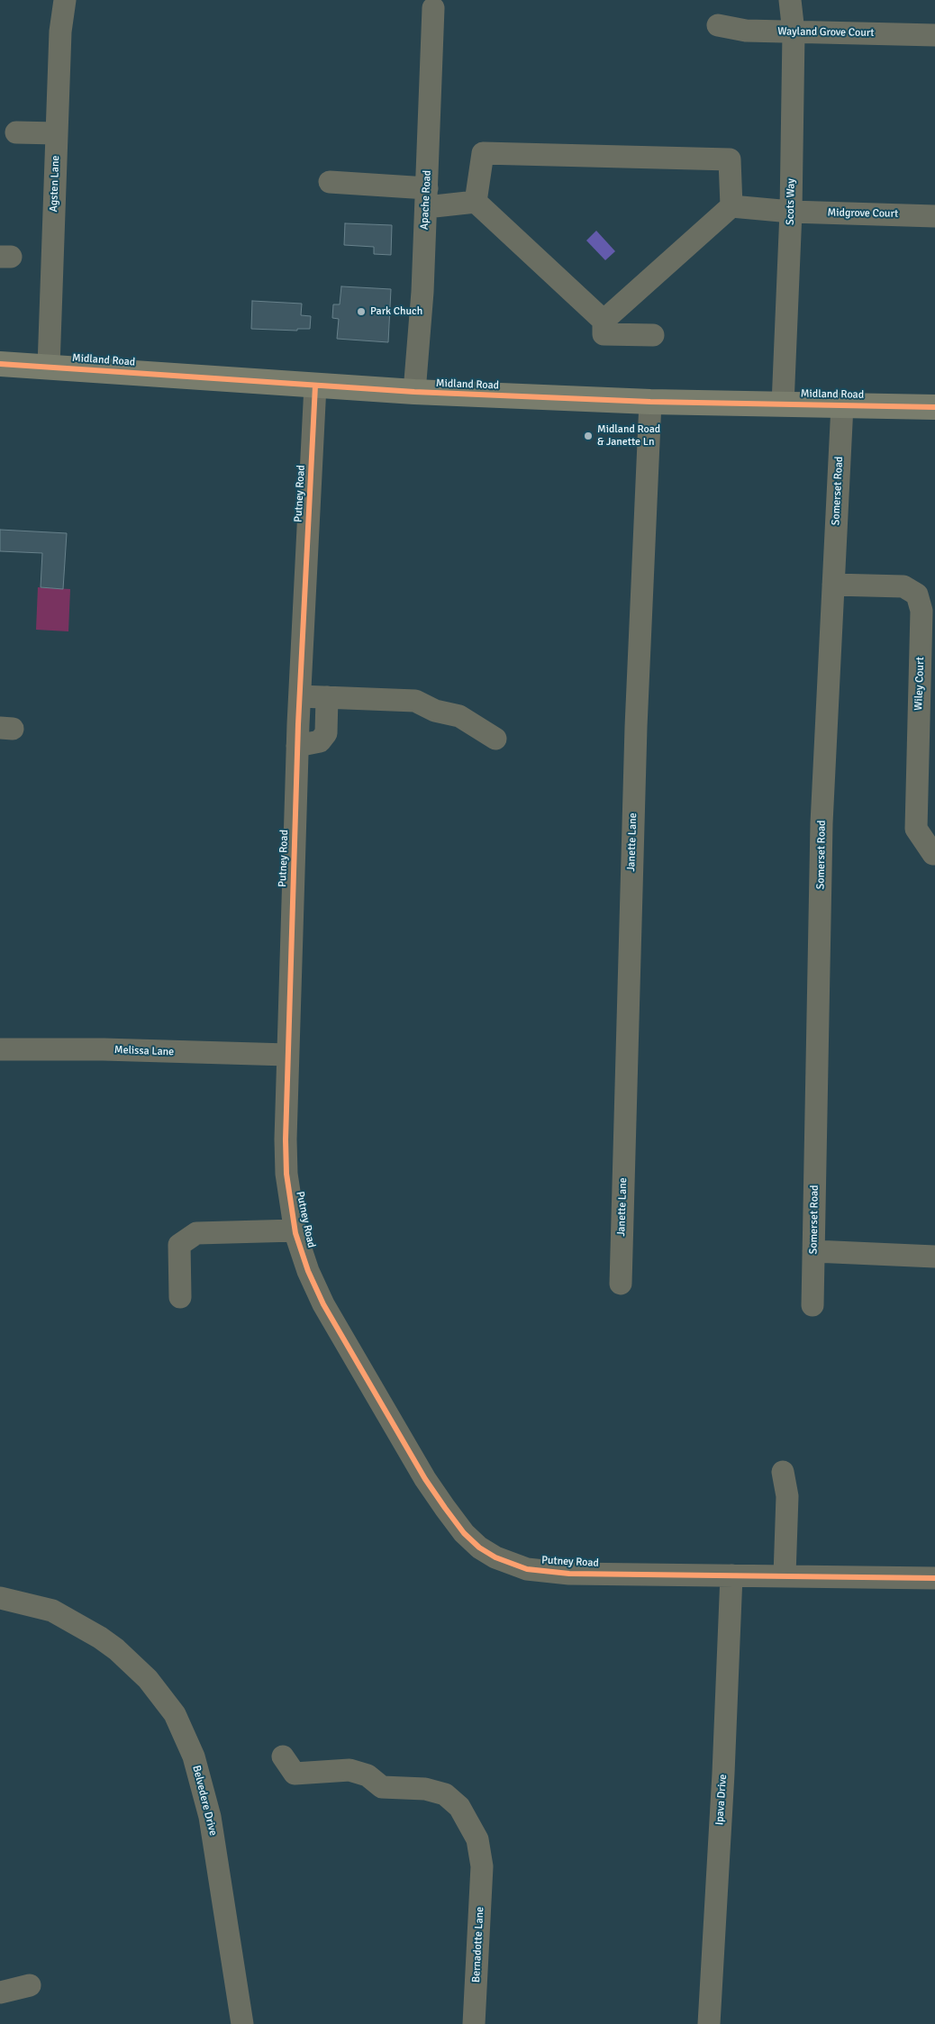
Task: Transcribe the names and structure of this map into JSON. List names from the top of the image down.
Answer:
{
  "streets": {
    "main road": ["Midland Road"],
    "street": [
      "Wayland Grove Court",
      "Agsten Lane",
      "Apache Road",
      "Scots Way",
      "Midgrove Court",
      "Somerset Road",
      "Putney Road",
      "Wiley Court",
      "Janette Lane",
      "Melissa Lane",
      "Ipava Drive",
      "Belvedere Drive",
      "Bernadotte Lane"
    ]
  },
  "crossings": [
    ["Wayland Grove Court", "Scots Way"],
    ["Agsten Lane", "Midland Road"],
    ["Apache Road", "Midland Road"],
    ["Scots Way", "Midgrove Court"],
    ["Scots Way", "Midland Road"],
    ["Midland Road", "Somerset Road"],
    ["Midland Road", "Putney Road"],
    ["Midland Road", "Janette Lane"],
    ["Somerset Road", "Wiley Court"],
    ["Putney Road", "Melissa Lane"],
    ["Putney Road", "Ipava Drive"]
  ],
  "places": ["Park Chuch", "Midland Road & Janette Ln"]
}
